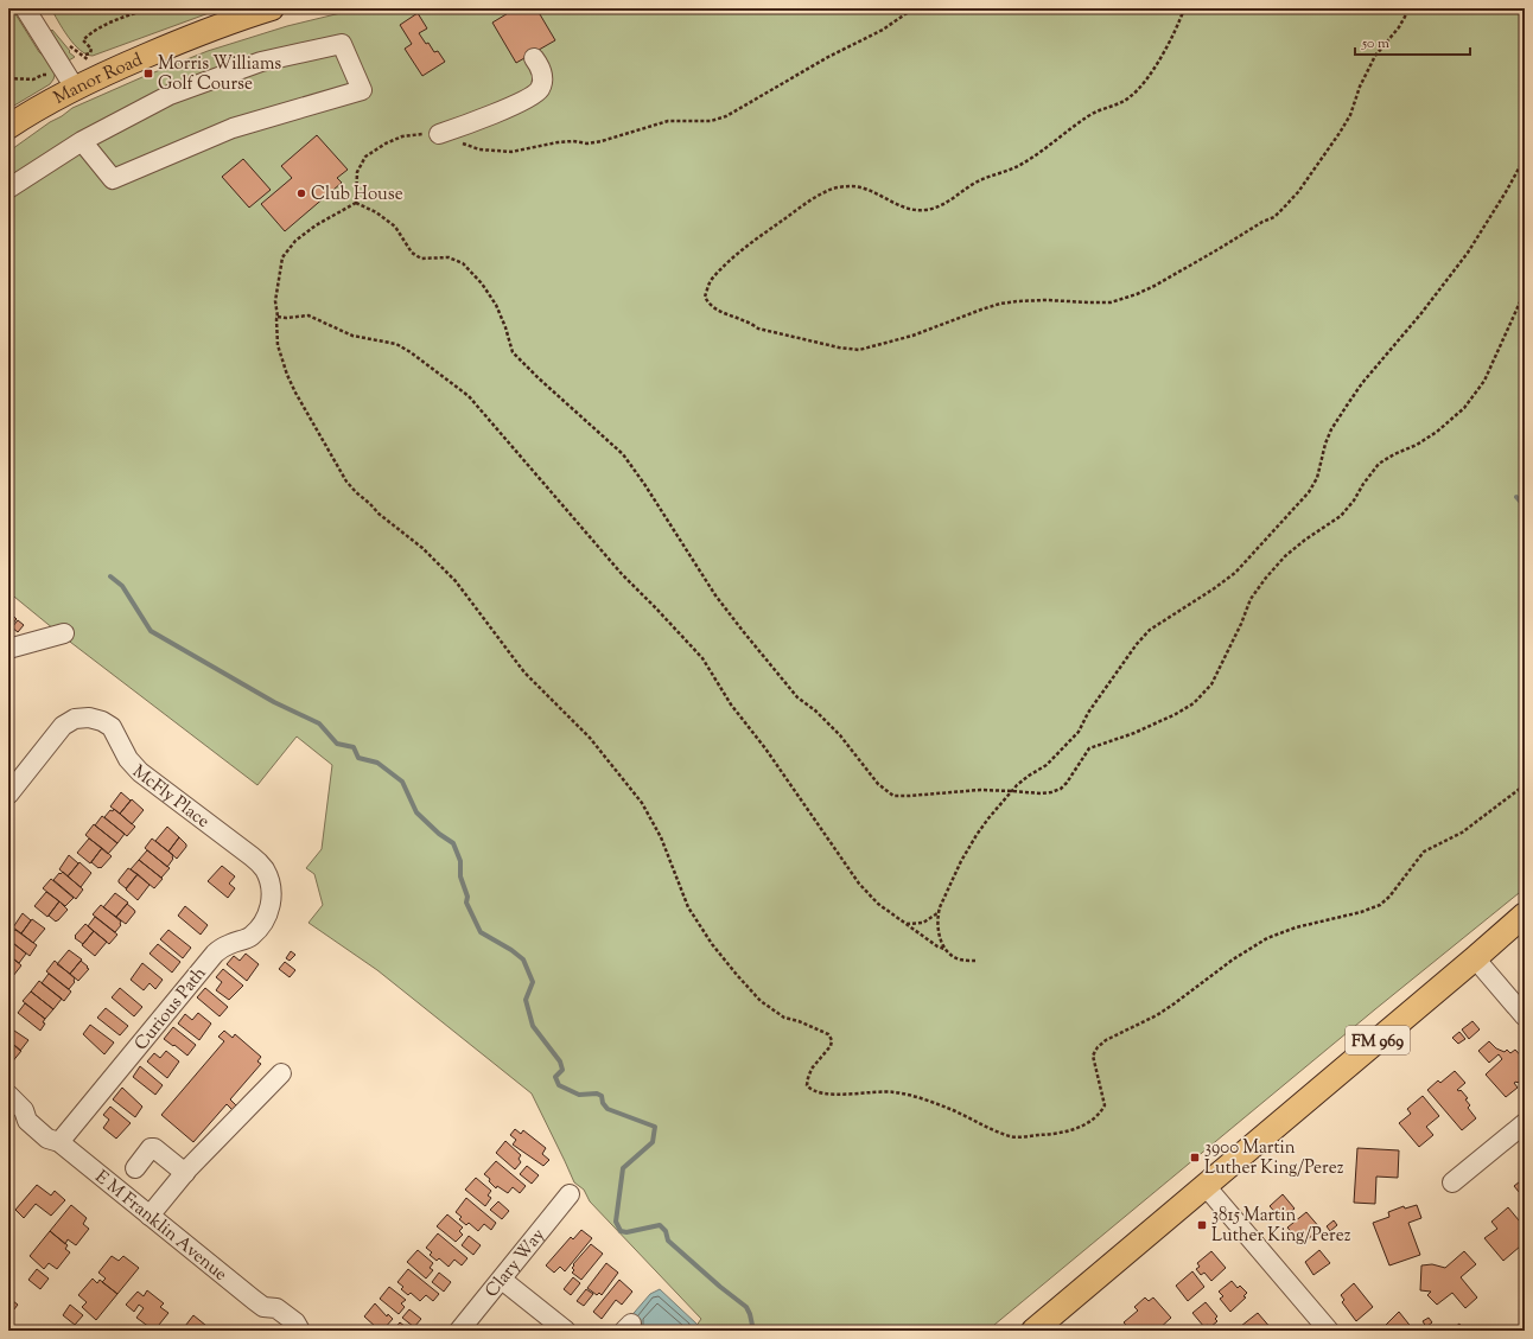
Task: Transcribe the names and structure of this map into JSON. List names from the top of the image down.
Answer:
{
  "streets": {
    "main road": ["Manor Road", "FM 969"],
    "street": [
      "McFly Place",
      "Curious Path",
      "E M Franklin Avenue",
      "Clary Way"
    ]
  },
  "crossings": [
    ["McFly Place", "Curious Path"],
    ["Curious Path", "E M Franklin Avenue"]
  ],
  "places": {
    "transit": ["Morris Williams Golf Course", "3900 Martin Luther King/Perez", "3815 Martin Luther King/Perez"],
    "other": ["Club House"]
  },
  "scale_bar": "50 m"
}
